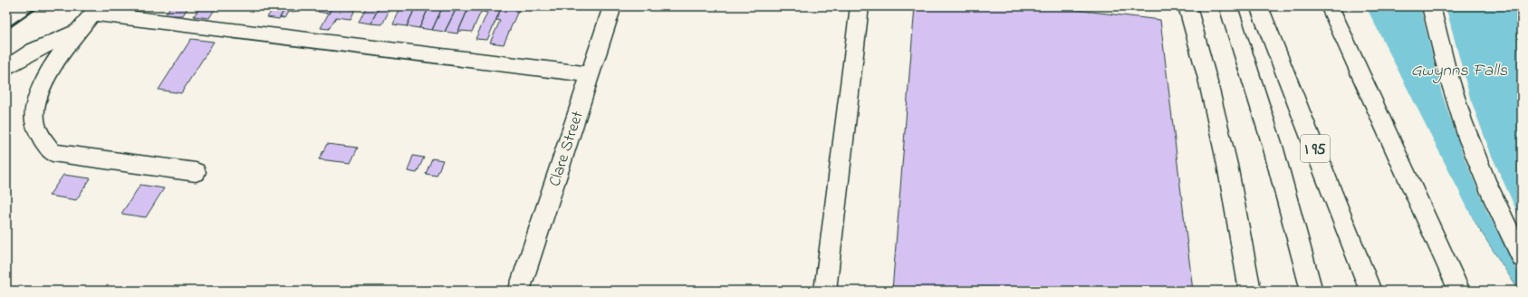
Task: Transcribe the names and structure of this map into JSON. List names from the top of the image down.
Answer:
{
  "streets": {
    "main road": ["Clare Street", "I 95"]
  },
  "water": ["Gwynns Falls"]
}
